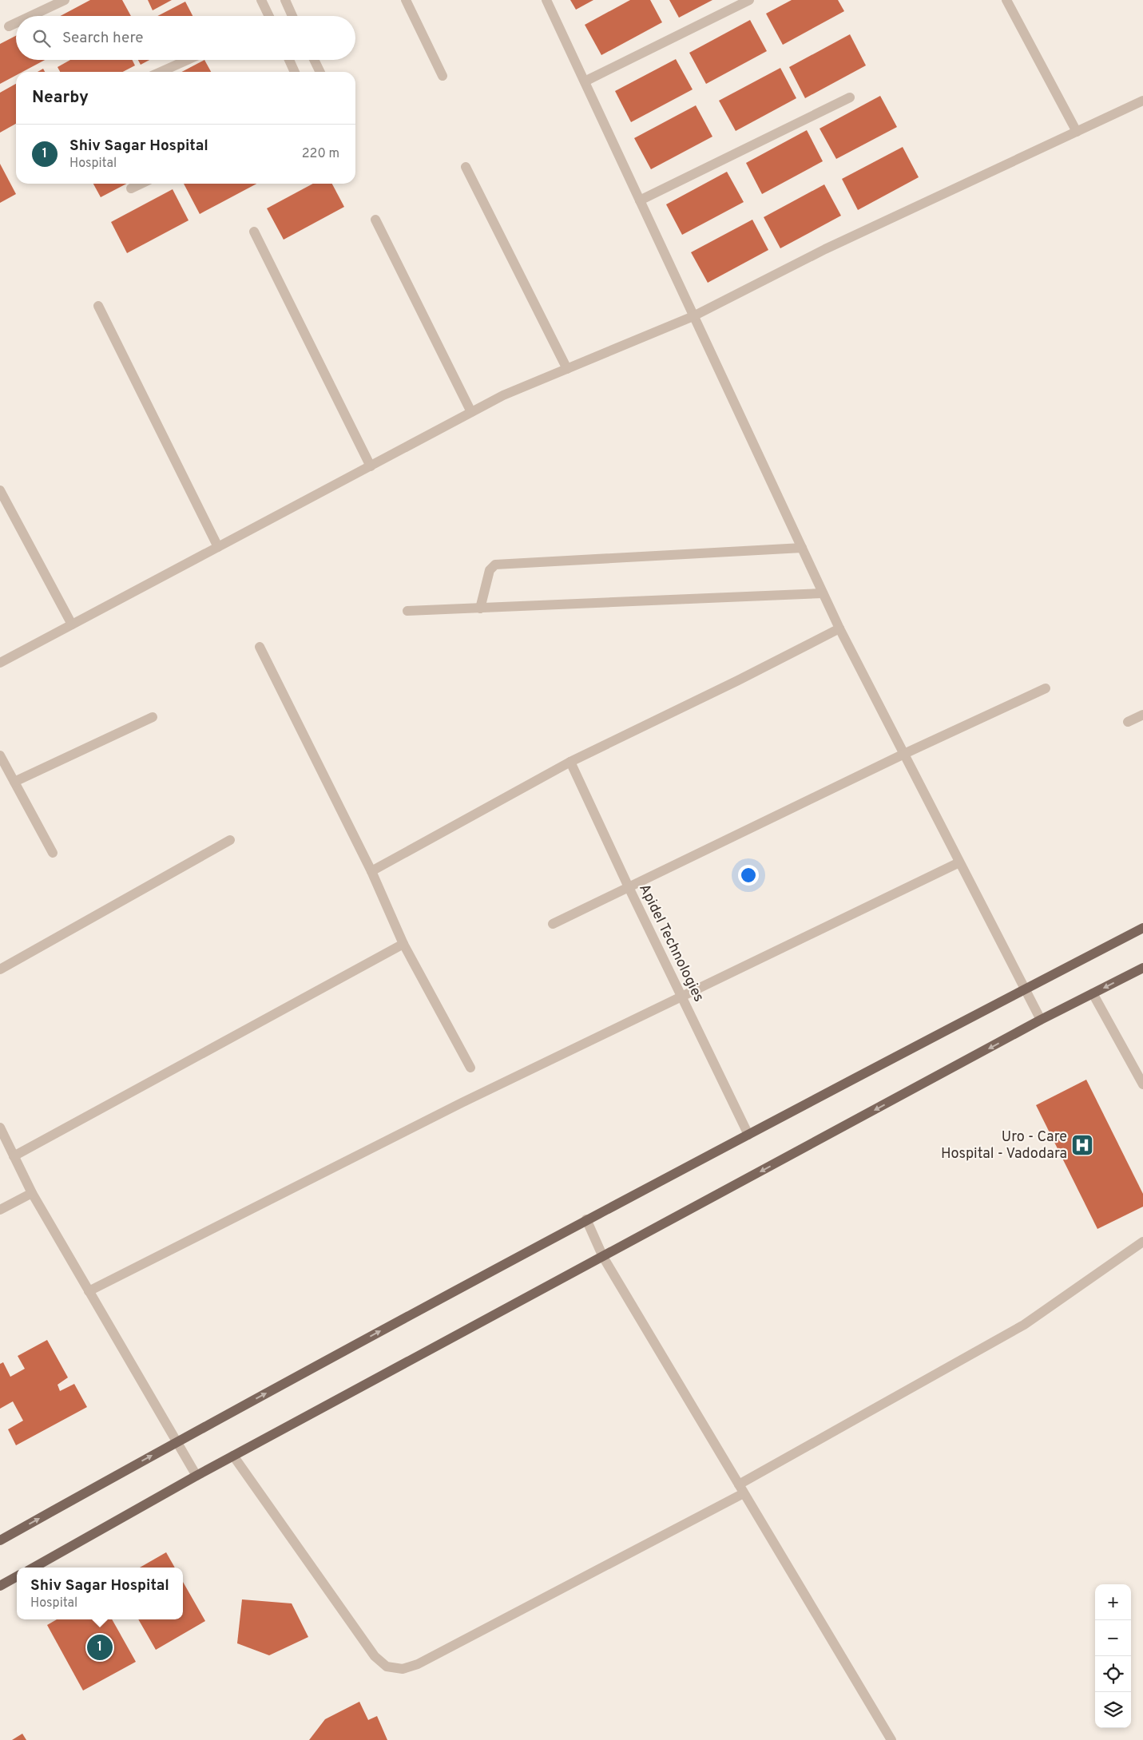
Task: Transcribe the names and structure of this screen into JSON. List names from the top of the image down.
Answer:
{
  "streets": {
    "street": ["Apidel Technologies"]
  },
  "places": {
    "hospital": ["Uro - Care Hospital - Vadodara"]
  },
  "page": {
    "search": "Search here",
    "heading": "Nearby",
    "list": [
      {
        "mark": "1",
        "name": "Shiv Sagar Hospital",
        "note": "Hospital",
        "value": "220 m"
      }
    ],
    "popup": ["Shiv Sagar Hospital", "Hospital"],
    "map_buttons": ["+", "−"],
    "pins": "1"
  }
}
